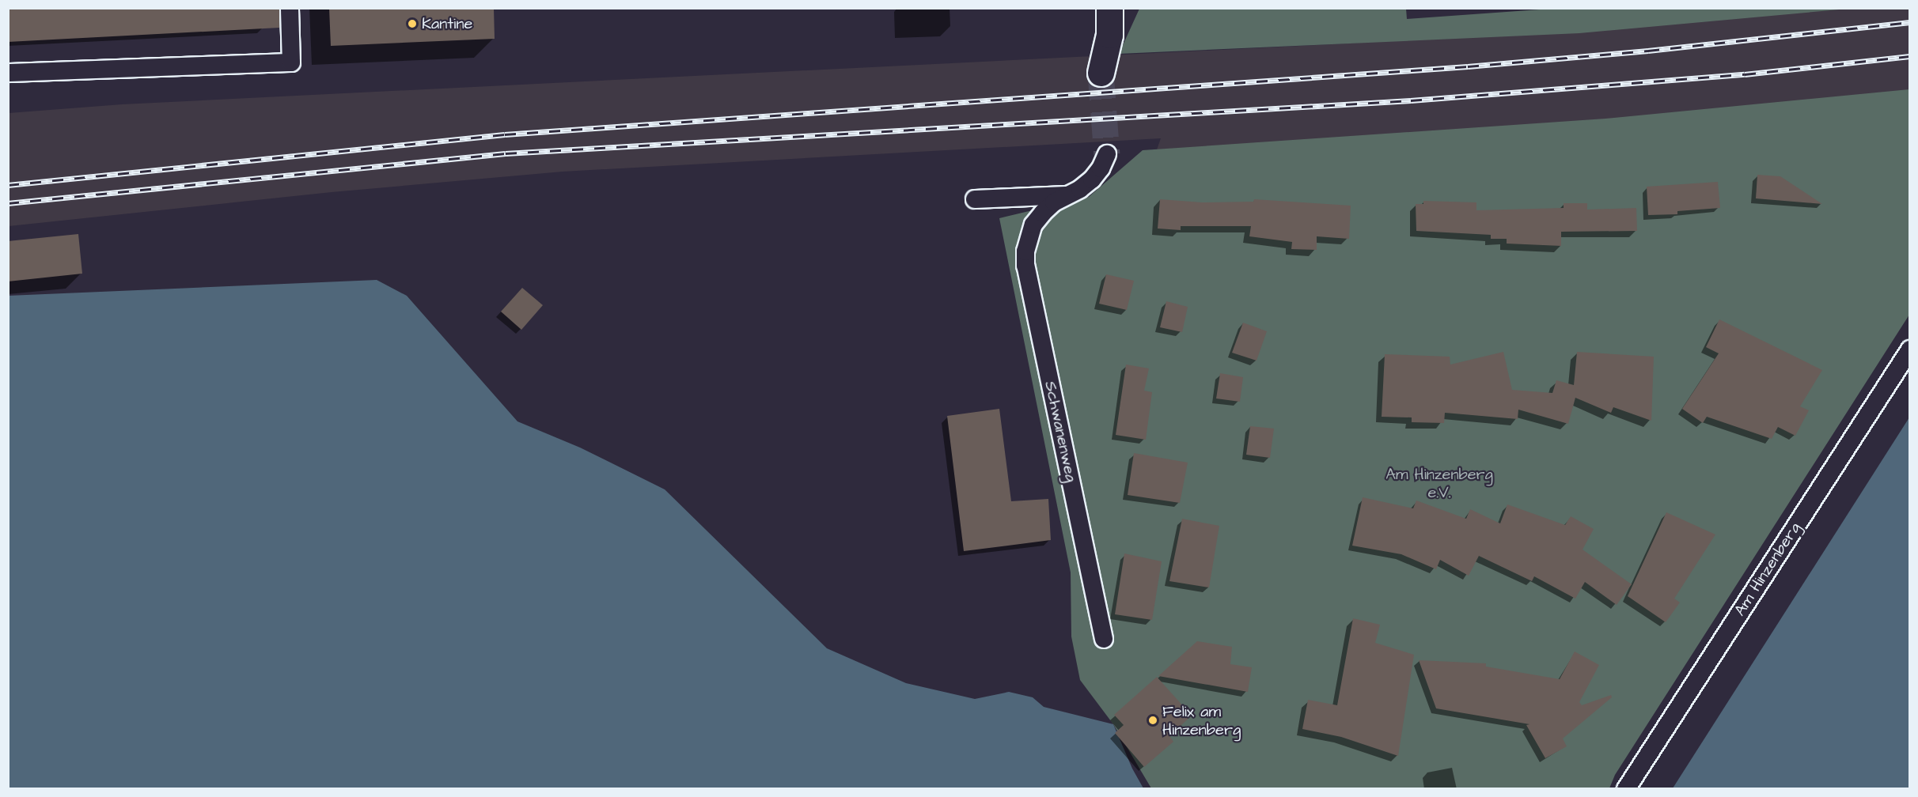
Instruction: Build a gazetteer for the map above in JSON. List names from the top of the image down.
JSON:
{
  "streets": {
    "lane": ["Schwanenweg", "Am Hinzenberg"]
  },
  "parks": ["Am Hinzenberg e.V."],
  "places": ["Kantine", "Felix am Hinzenberg"]
}
